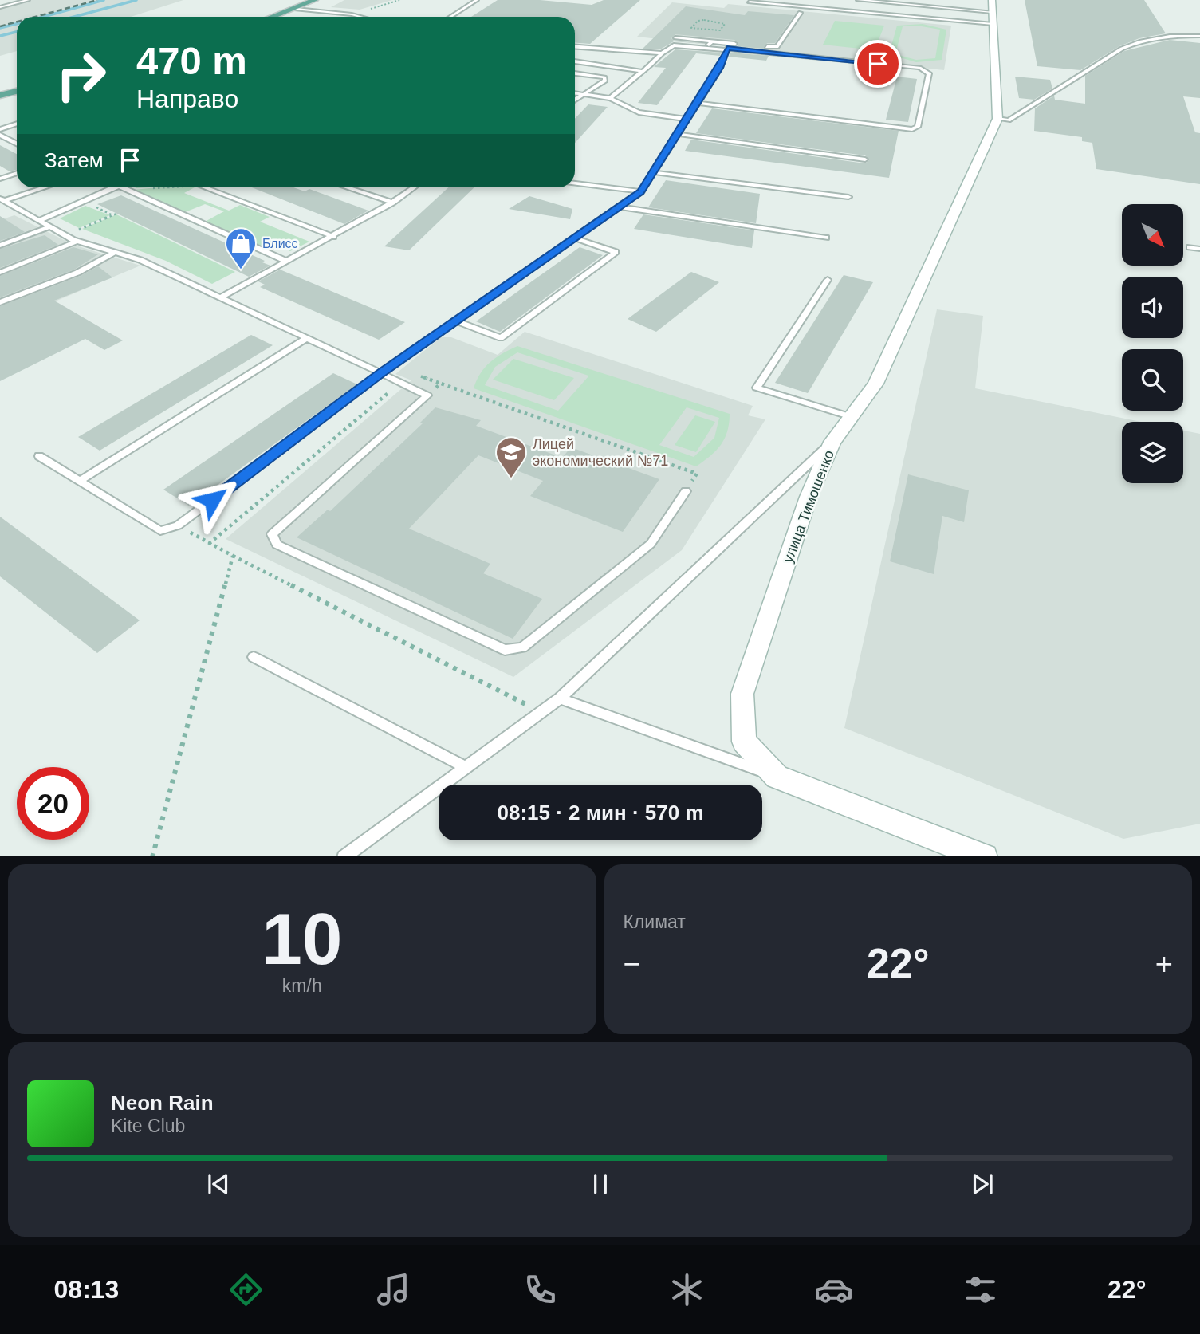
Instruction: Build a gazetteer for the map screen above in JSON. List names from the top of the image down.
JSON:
{
  "streets": {
    "street": ["улица Тимошенко"]
  },
  "places": {
    "shop": ["Блисс"],
    "school or university": ["Лицей экономический №71"]
  },
  "north": "bottom right",
  "page": {
    "turn": ["470 m", "Направо"],
    "then": "Затем",
    "limit": "20",
    "trip": "08:15 · 2 мин · 570 m",
    "tile": [
      ["10", "km/h"],
      "Климат"
    ],
    "heat": ["−", "22°", "+"],
    "song": ["Neon Rain", "Kite Club"],
    "tabs": ["08:13", "22°"]
  }
}
